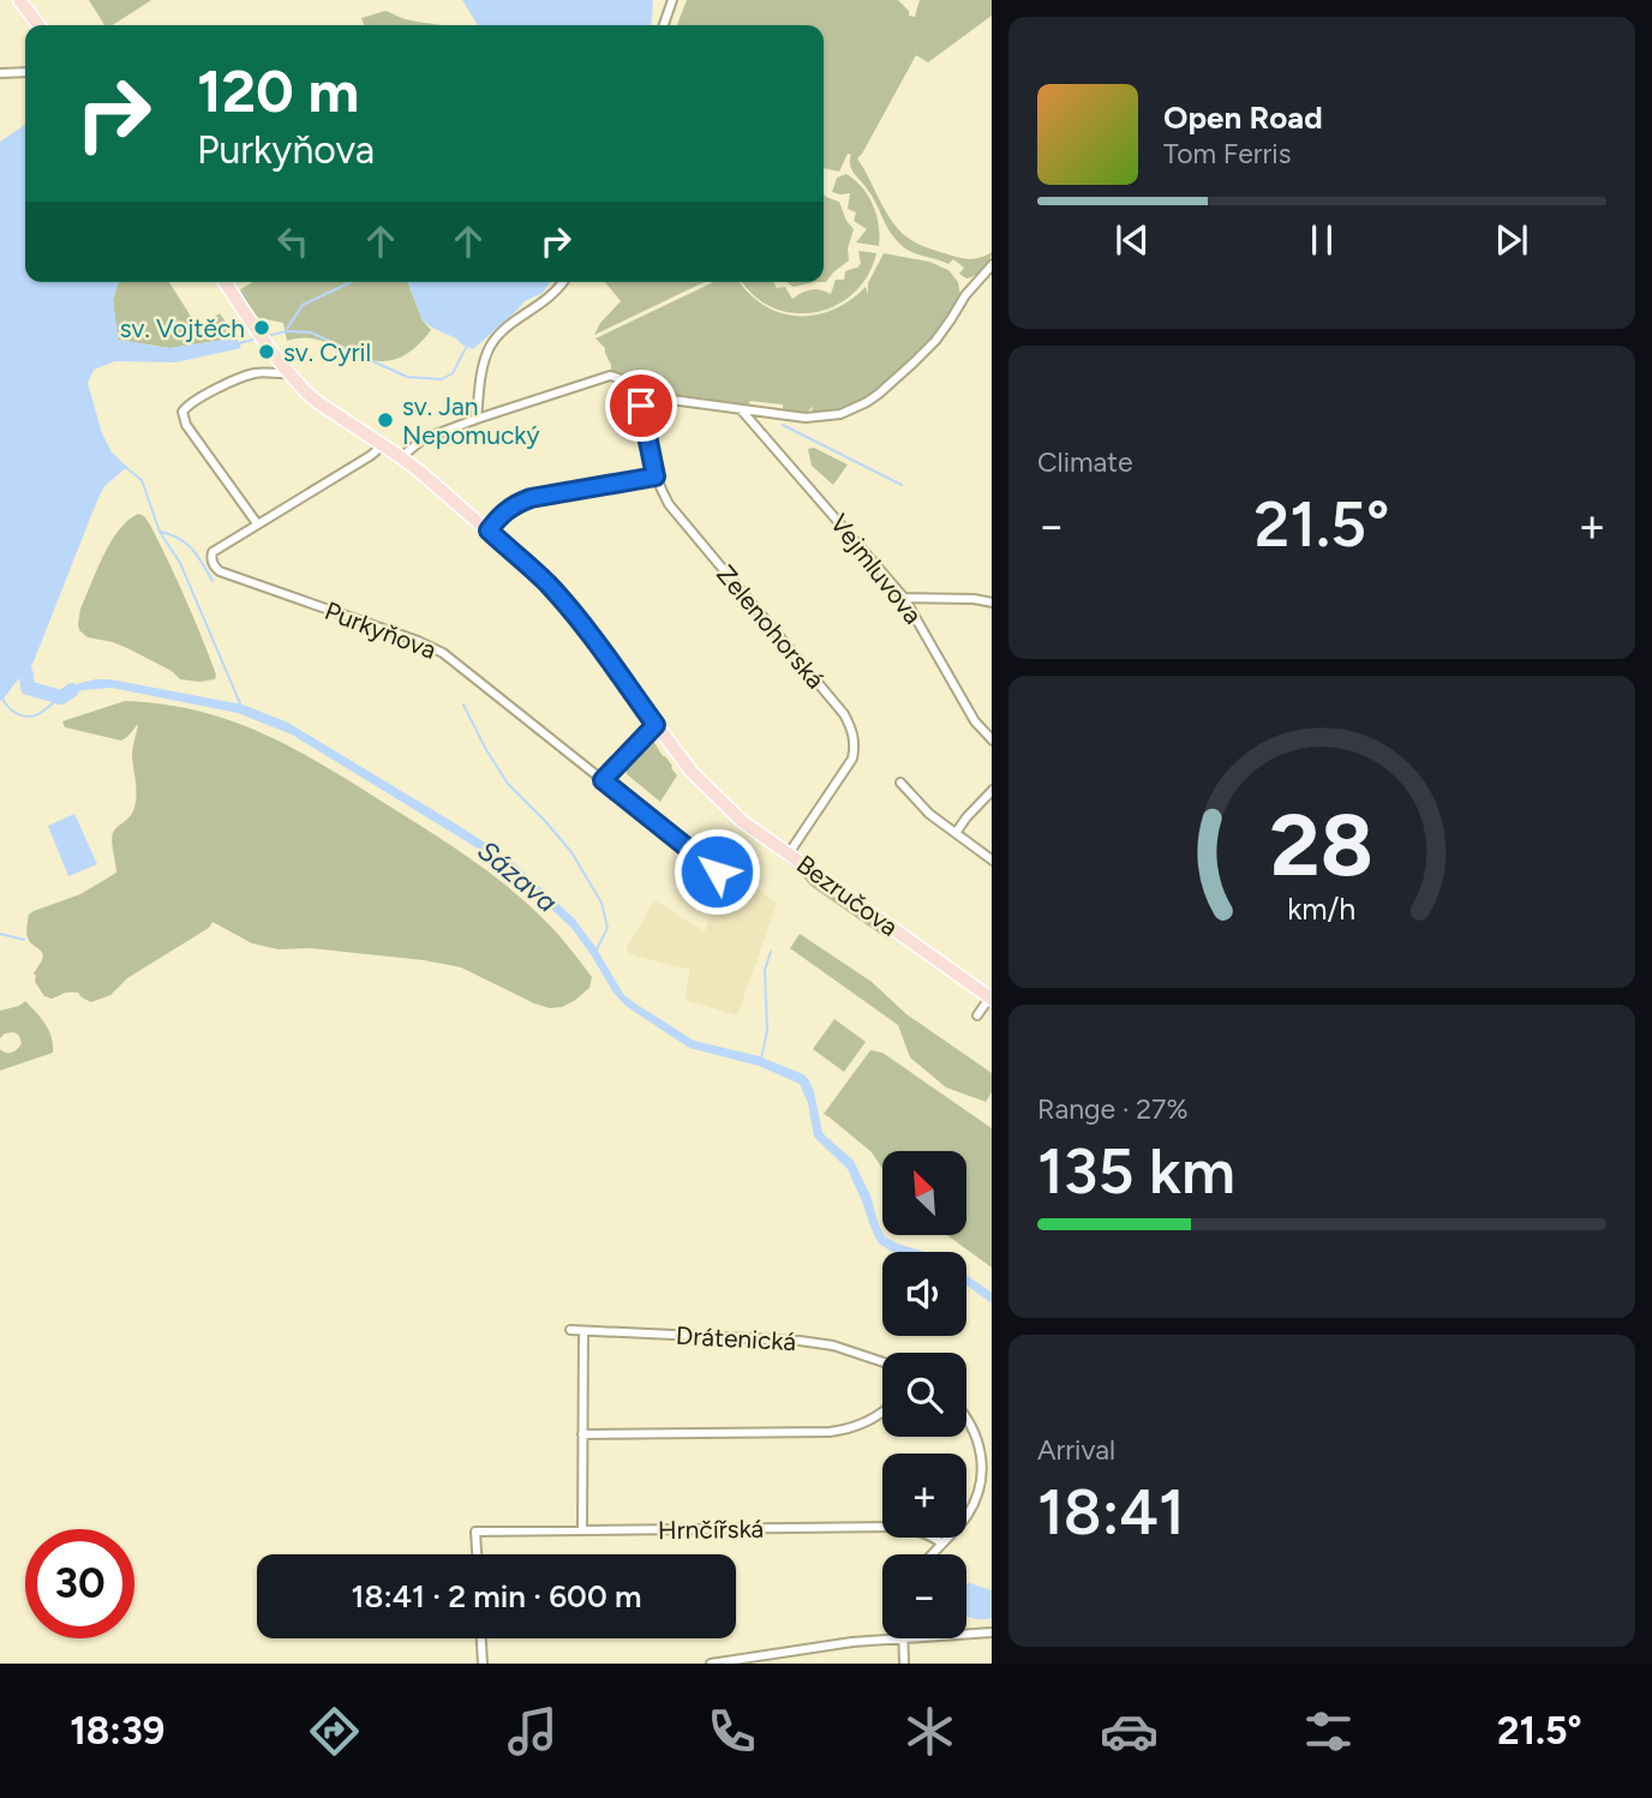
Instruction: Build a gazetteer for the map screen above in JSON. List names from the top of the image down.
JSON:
{
  "streets": {
    "main road": ["Bezručova"],
    "street": [
      "Vejmluvova",
      "Zelenohorská",
      "Purkyňova",
      "Drátenická",
      "Hrnčířská"
    ]
  },
  "crossings": [
    ["Zelenohorská", "Bezručova"]
  ],
  "water": ["Sázava"],
  "places": ["sv. Vojtěch", "sv. Cyril", "sv. Jan Nepomucký"],
  "north": "top left",
  "page": {
    "turn": ["120 m", "Purkyňova"],
    "song": ["Open Road", "Tom Ferris"],
    "tile": [
      "Climate",
      ["Range · 27%", "135 km"],
      ["Arrival", "18:41"]
    ],
    "heat": ["−", "21.5°", "+"],
    "map_buttons": ["+", "−"],
    "limit": "30",
    "trip": "18:41 · 2 min · 600 m",
    "tabs": ["18:39", "21.5°"],
    "gauge": ["28", "km/h"]
  }
}
